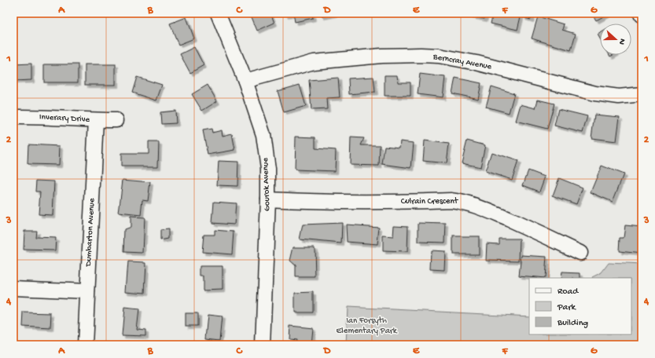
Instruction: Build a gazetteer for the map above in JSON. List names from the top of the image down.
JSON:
{
  "streets": {
    "street": [
      "Berncray Avenue",
      "Inverary Drive",
      "Gourok Avenue",
      "Culrain Crescent",
      "Dumbarton Avenue"
    ]
  },
  "crossings": [
    ["Berncray Avenue", "Gourok Avenue"],
    ["Inverary Drive", "Dumbarton Avenue"],
    ["Gourok Avenue", "Culrain Crescent"]
  ],
  "parks": ["Ian Forsyth Elementary Park"],
  "legend": ["Road", "Park", "Building"],
  "north": "right",
  "grid": {
    "columns": [
      "A",
      "B",
      "C",
      "D",
      "E",
      "F",
      "G"
    ],
    "rows": [
      "1",
      "2",
      "3",
      "4"
    ]
  }
}
